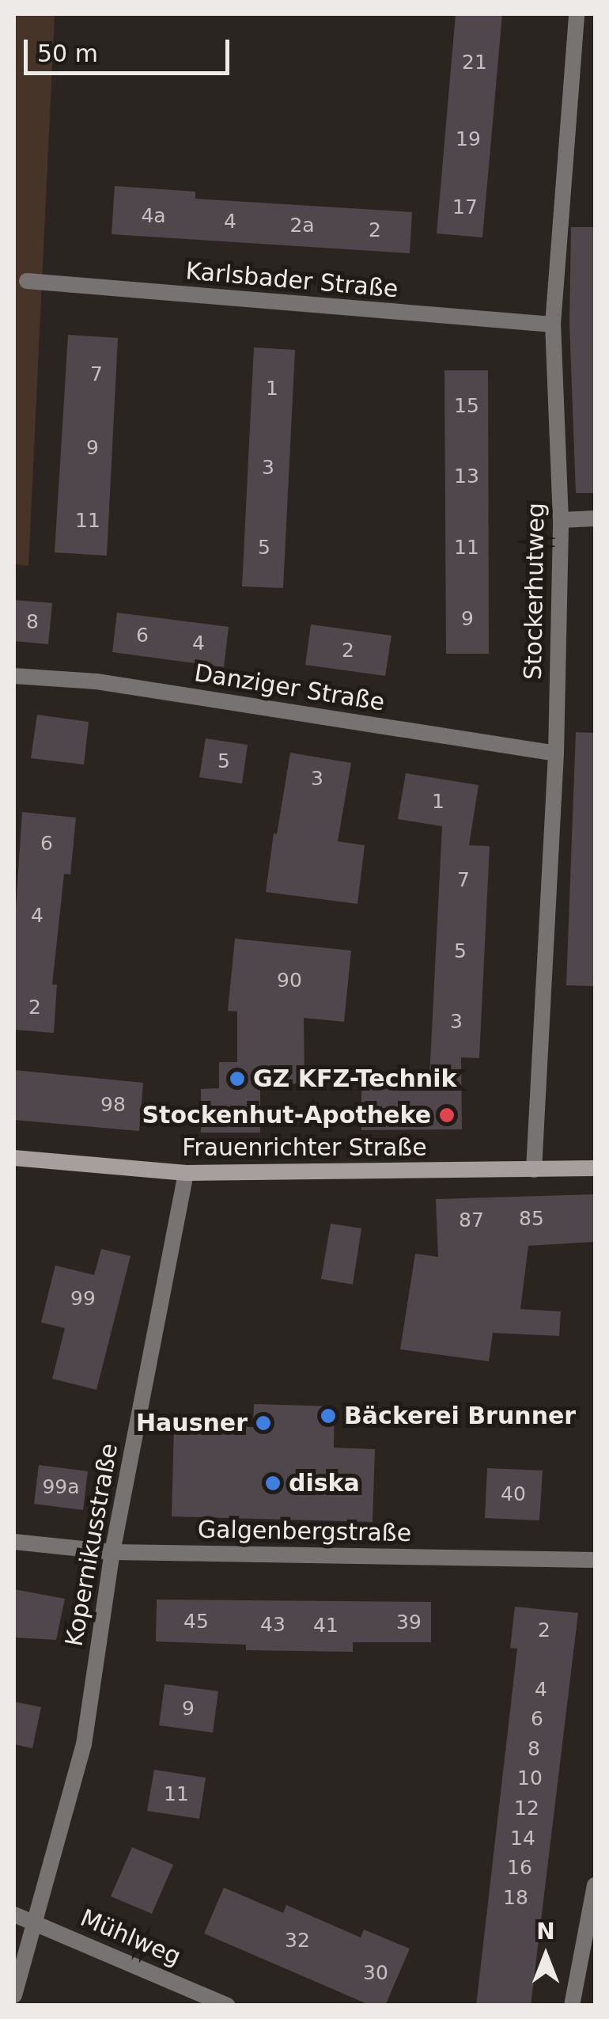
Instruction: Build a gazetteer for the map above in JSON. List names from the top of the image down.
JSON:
{
  "streets": {
    "main road": ["Frauenrichter Straße"],
    "street": [
      "Karlsbader Straße",
      "Stockerhutweg",
      "Danziger Straße",
      "Galgenbergstraße",
      "Kopernikusstraße",
      "Mühlweg"
    ]
  },
  "crossings": [
    ["Karlsbader Straße", "Stockerhutweg"],
    ["Stockerhutweg", "Danziger Straße"],
    ["Stockerhutweg", "Frauenrichter Straße"],
    ["Frauenrichter Straße", "Kopernikusstraße"],
    ["Galgenbergstraße", "Kopernikusstraße"],
    ["Kopernikusstraße", "Mühlweg"]
  ],
  "places": [
    "GZ KFZ-Technik",
    "Stockenhut-Apotheke",
    "Bäckerei Brunner",
    "Hausner",
    "diska"
  ],
  "house_numbers": [
    "21",
    "19",
    "17",
    "4a",
    "4",
    "2a",
    "2",
    "7",
    "1",
    "15",
    "9",
    "3",
    "13",
    "11",
    "5",
    "11",
    "9",
    "8",
    "6",
    "4",
    "2",
    "5",
    "3",
    "1",
    "6",
    "7",
    "4",
    "5",
    "90",
    "2",
    "3",
    "98",
    "85",
    "87",
    "99",
    "99a",
    "40",
    "45",
    "39",
    "43",
    "41",
    "2",
    "4",
    "9",
    "6",
    "8",
    "10",
    "11",
    "12",
    "14",
    "16",
    "18",
    "32",
    "30"
  ],
  "scale_bar": "50 m",
  "north": "top"
}
